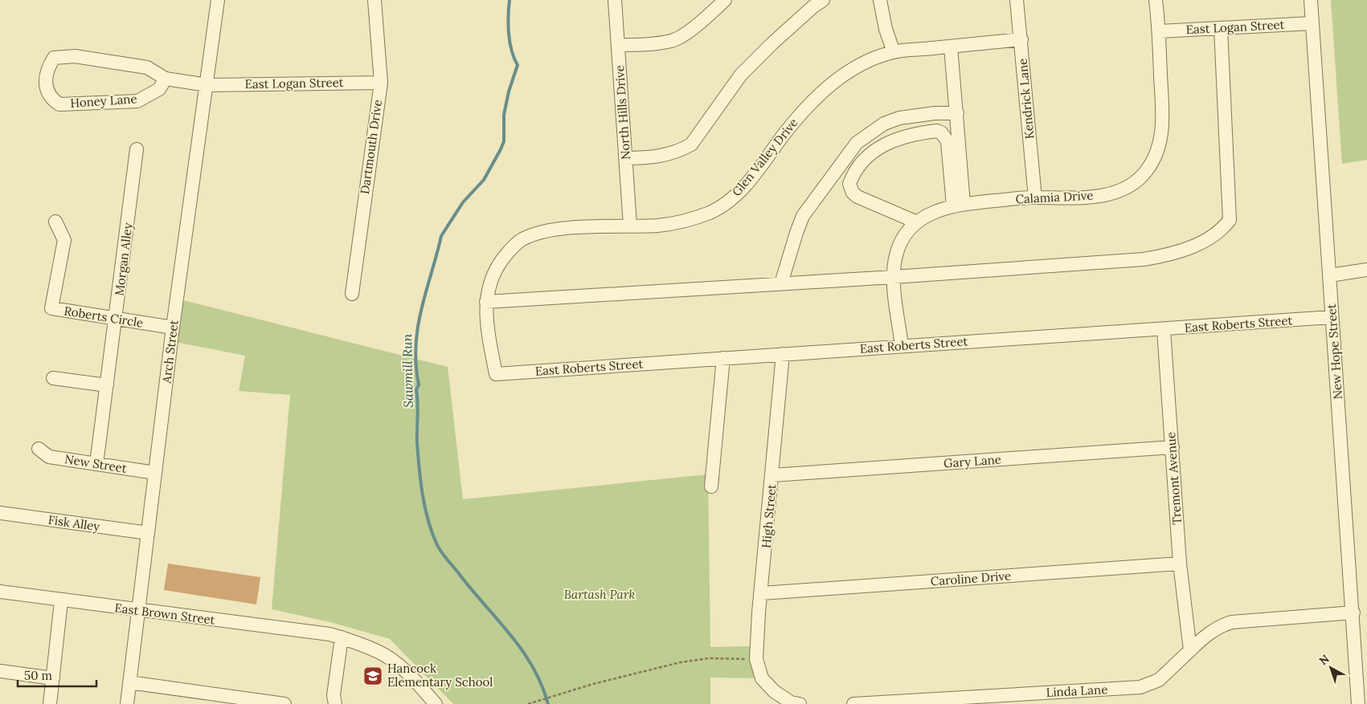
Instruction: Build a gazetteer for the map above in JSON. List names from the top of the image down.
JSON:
{
  "streets": {
    "street": [
      "East Logan Street",
      "Kendrick Lane",
      "Honey Lane",
      "North Hills Drive",
      "Dartmouth Drive",
      "Glen Valley Drive",
      "Calamia Drive",
      "Morgan Alley",
      "Roberts Circle",
      "East Roberts Street",
      "Arch Street",
      "New Hope Street",
      "Gary Lane",
      "New Street",
      "Tremont Avenue",
      "High Street",
      "Fisk Alley",
      "Caroline Drive",
      "East Brown Street",
      "Linda Lane"
    ]
  },
  "crossings": [
    ["East Logan Street", "Honey Lane"],
    ["East Logan Street", "Dartmouth Drive"],
    ["East Logan Street", "Calamia Drive"],
    ["East Logan Street", "Arch Street"],
    ["East Logan Street", "New Hope Street"],
    ["Kendrick Lane", "Glen Valley Drive"],
    ["Kendrick Lane", "Calamia Drive"],
    ["Honey Lane", "Arch Street"],
    ["North Hills Drive", "Glen Valley Drive"],
    ["Glen Valley Drive", "East Roberts Street"],
    ["Calamia Drive", "East Roberts Street"],
    ["Morgan Alley", "Roberts Circle"],
    ["Morgan Alley", "New Street"],
    ["Roberts Circle", "Arch Street"],
    ["East Roberts Street", "New Hope Street"],
    ["East Roberts Street", "Tremont Avenue"],
    ["East Roberts Street", "High Street"],
    ["Arch Street", "New Street"],
    ["Arch Street", "Fisk Alley"],
    ["Arch Street", "East Brown Street"],
    ["New Hope Street", "Linda Lane"],
    ["Gary Lane", "Tremont Avenue"],
    ["Gary Lane", "High Street"],
    ["Tremont Avenue", "Caroline Drive"],
    ["Tremont Avenue", "Linda Lane"],
    ["High Street", "Caroline Drive"]
  ],
  "water": ["Sawmill Run"],
  "parks": ["Bartash Park"],
  "places": {
    "school or university": ["Hancock Elementary School"]
  },
  "scale_bar": "50 m",
  "north": "top left"
}
